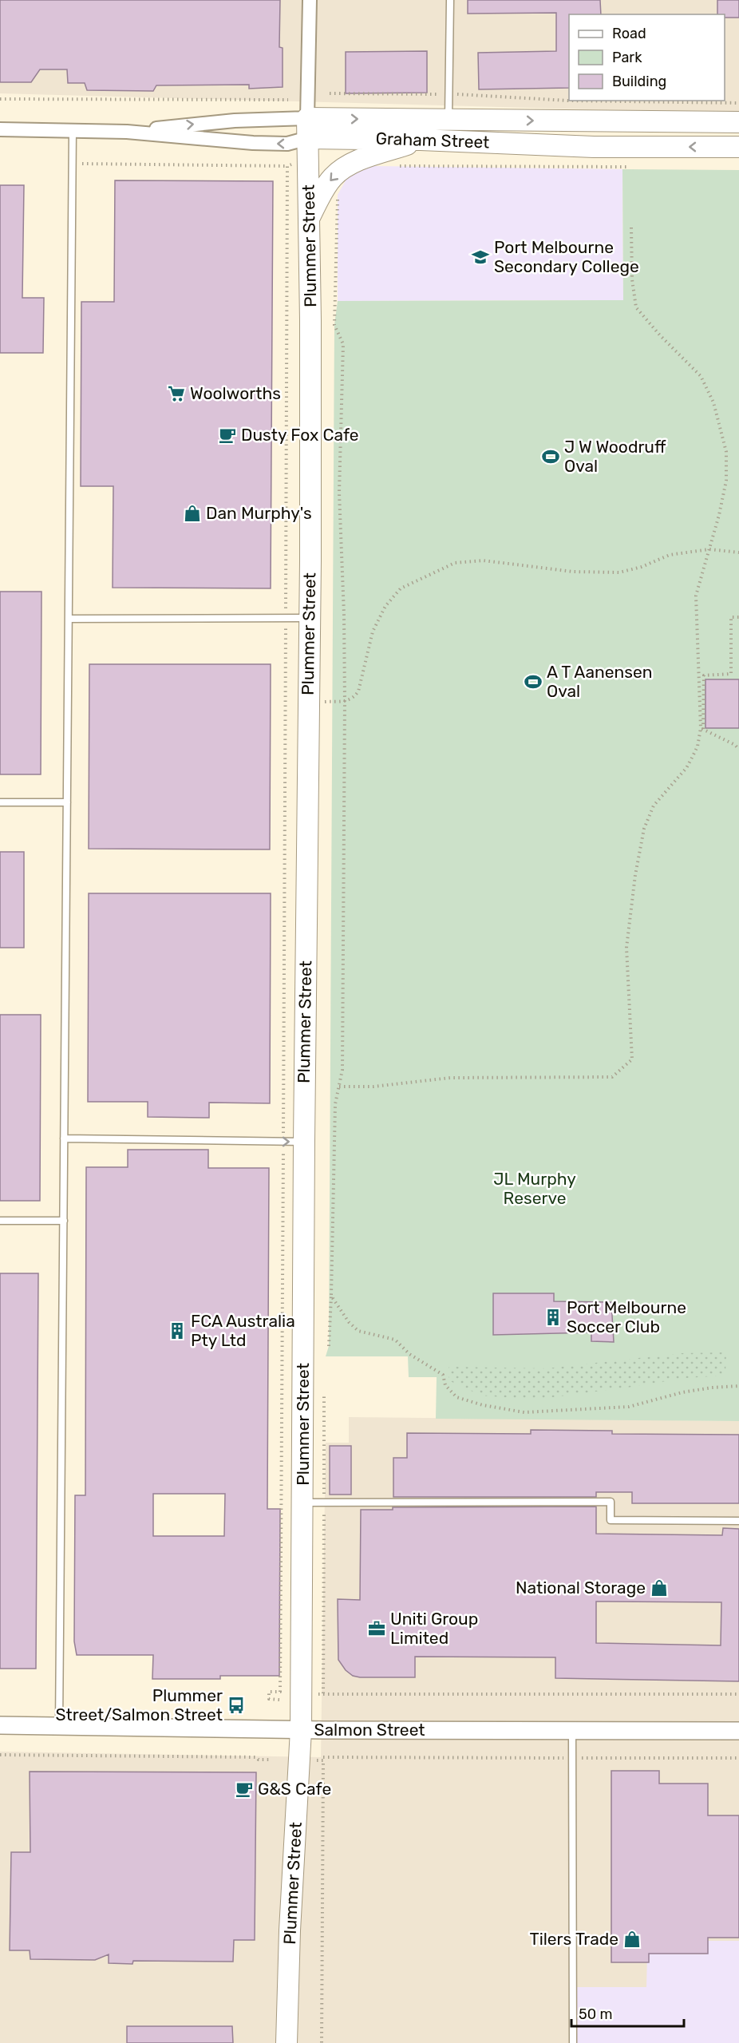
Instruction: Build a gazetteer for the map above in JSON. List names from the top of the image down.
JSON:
{
  "streets": {
    "main road": ["Graham Street", "Plummer Street"],
    "street": ["Salmon Street"]
  },
  "crossings": [
    ["Graham Street", "Plummer Street"],
    ["Plummer Street", "Salmon Street"]
  ],
  "parks": ["JL Murphy Reserve"],
  "places": {
    "school or university": ["Port Melbourne Secondary College"],
    "supermarket": ["Woolworths"],
    "cafe": ["Dusty Fox Cafe", "G&S Cafe"],
    "sports": ["J W Woodruff Oval", "A T Aanensen Oval"],
    "shop": ["Dan Murphy's", "National Storage", "Tilers Trade"],
    "building": ["Port Melbourne Soccer Club", "FCA Australia Pty Ltd"],
    "office": ["Uniti Group Limited"],
    "bus stop": ["Plummer Street/Salmon Street"]
  },
  "legend": ["Road", "Park", "Building"],
  "scale_bar": "50 m"
}
